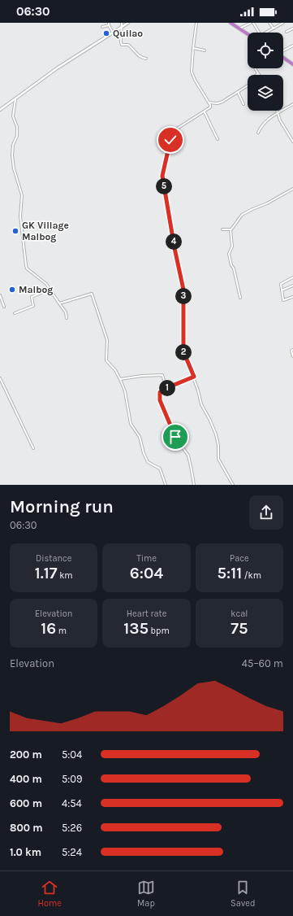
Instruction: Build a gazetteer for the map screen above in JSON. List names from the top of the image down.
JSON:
{
  "places": ["Quilao", "GK Village Malbog", "Malbog"],
  "page": {
    "status": "06:30",
    "pins": [
      "5",
      "4",
      "3",
      "2",
      "1"
    ],
    "heading": ["Morning run", "06:30"],
    "stats": [
      ["Distance", "1.17 km"],
      ["Time", "6:04"],
      ["Pace", "5:11 /km"],
      ["Elevation", "16 m"],
      ["Heart rate", "135 bpm"],
      ["kcal", "75"]
    ],
    "chart": ["Elevation", "45–60 m"],
    "list": [
      {
        "name": "200 m",
        "note": "5:04"
      },
      {
        "name": "400 m",
        "note": "5:09"
      },
      {
        "name": "600 m",
        "note": "4:54"
      },
      {
        "name": "800 m",
        "note": "5:26"
      },
      {
        "name": "1.0 km",
        "note": "5:24"
      }
    ],
    "tabs": ["Home", "Map", "Saved"]
  }
}
